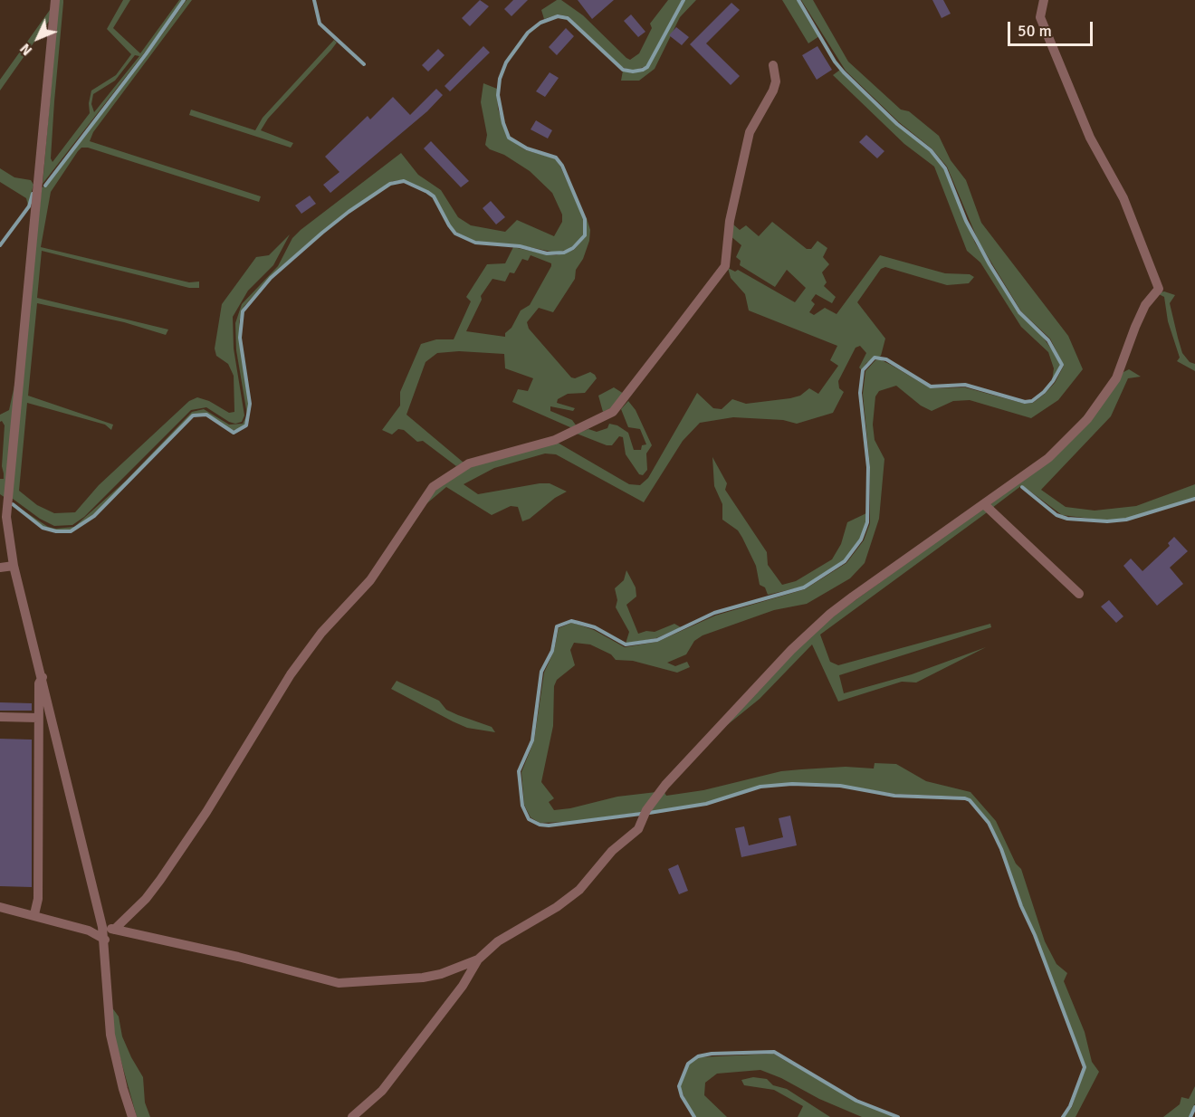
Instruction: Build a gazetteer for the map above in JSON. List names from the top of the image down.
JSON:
{
  "scale_bar": "50 m",
  "north": "bottom left"
}
